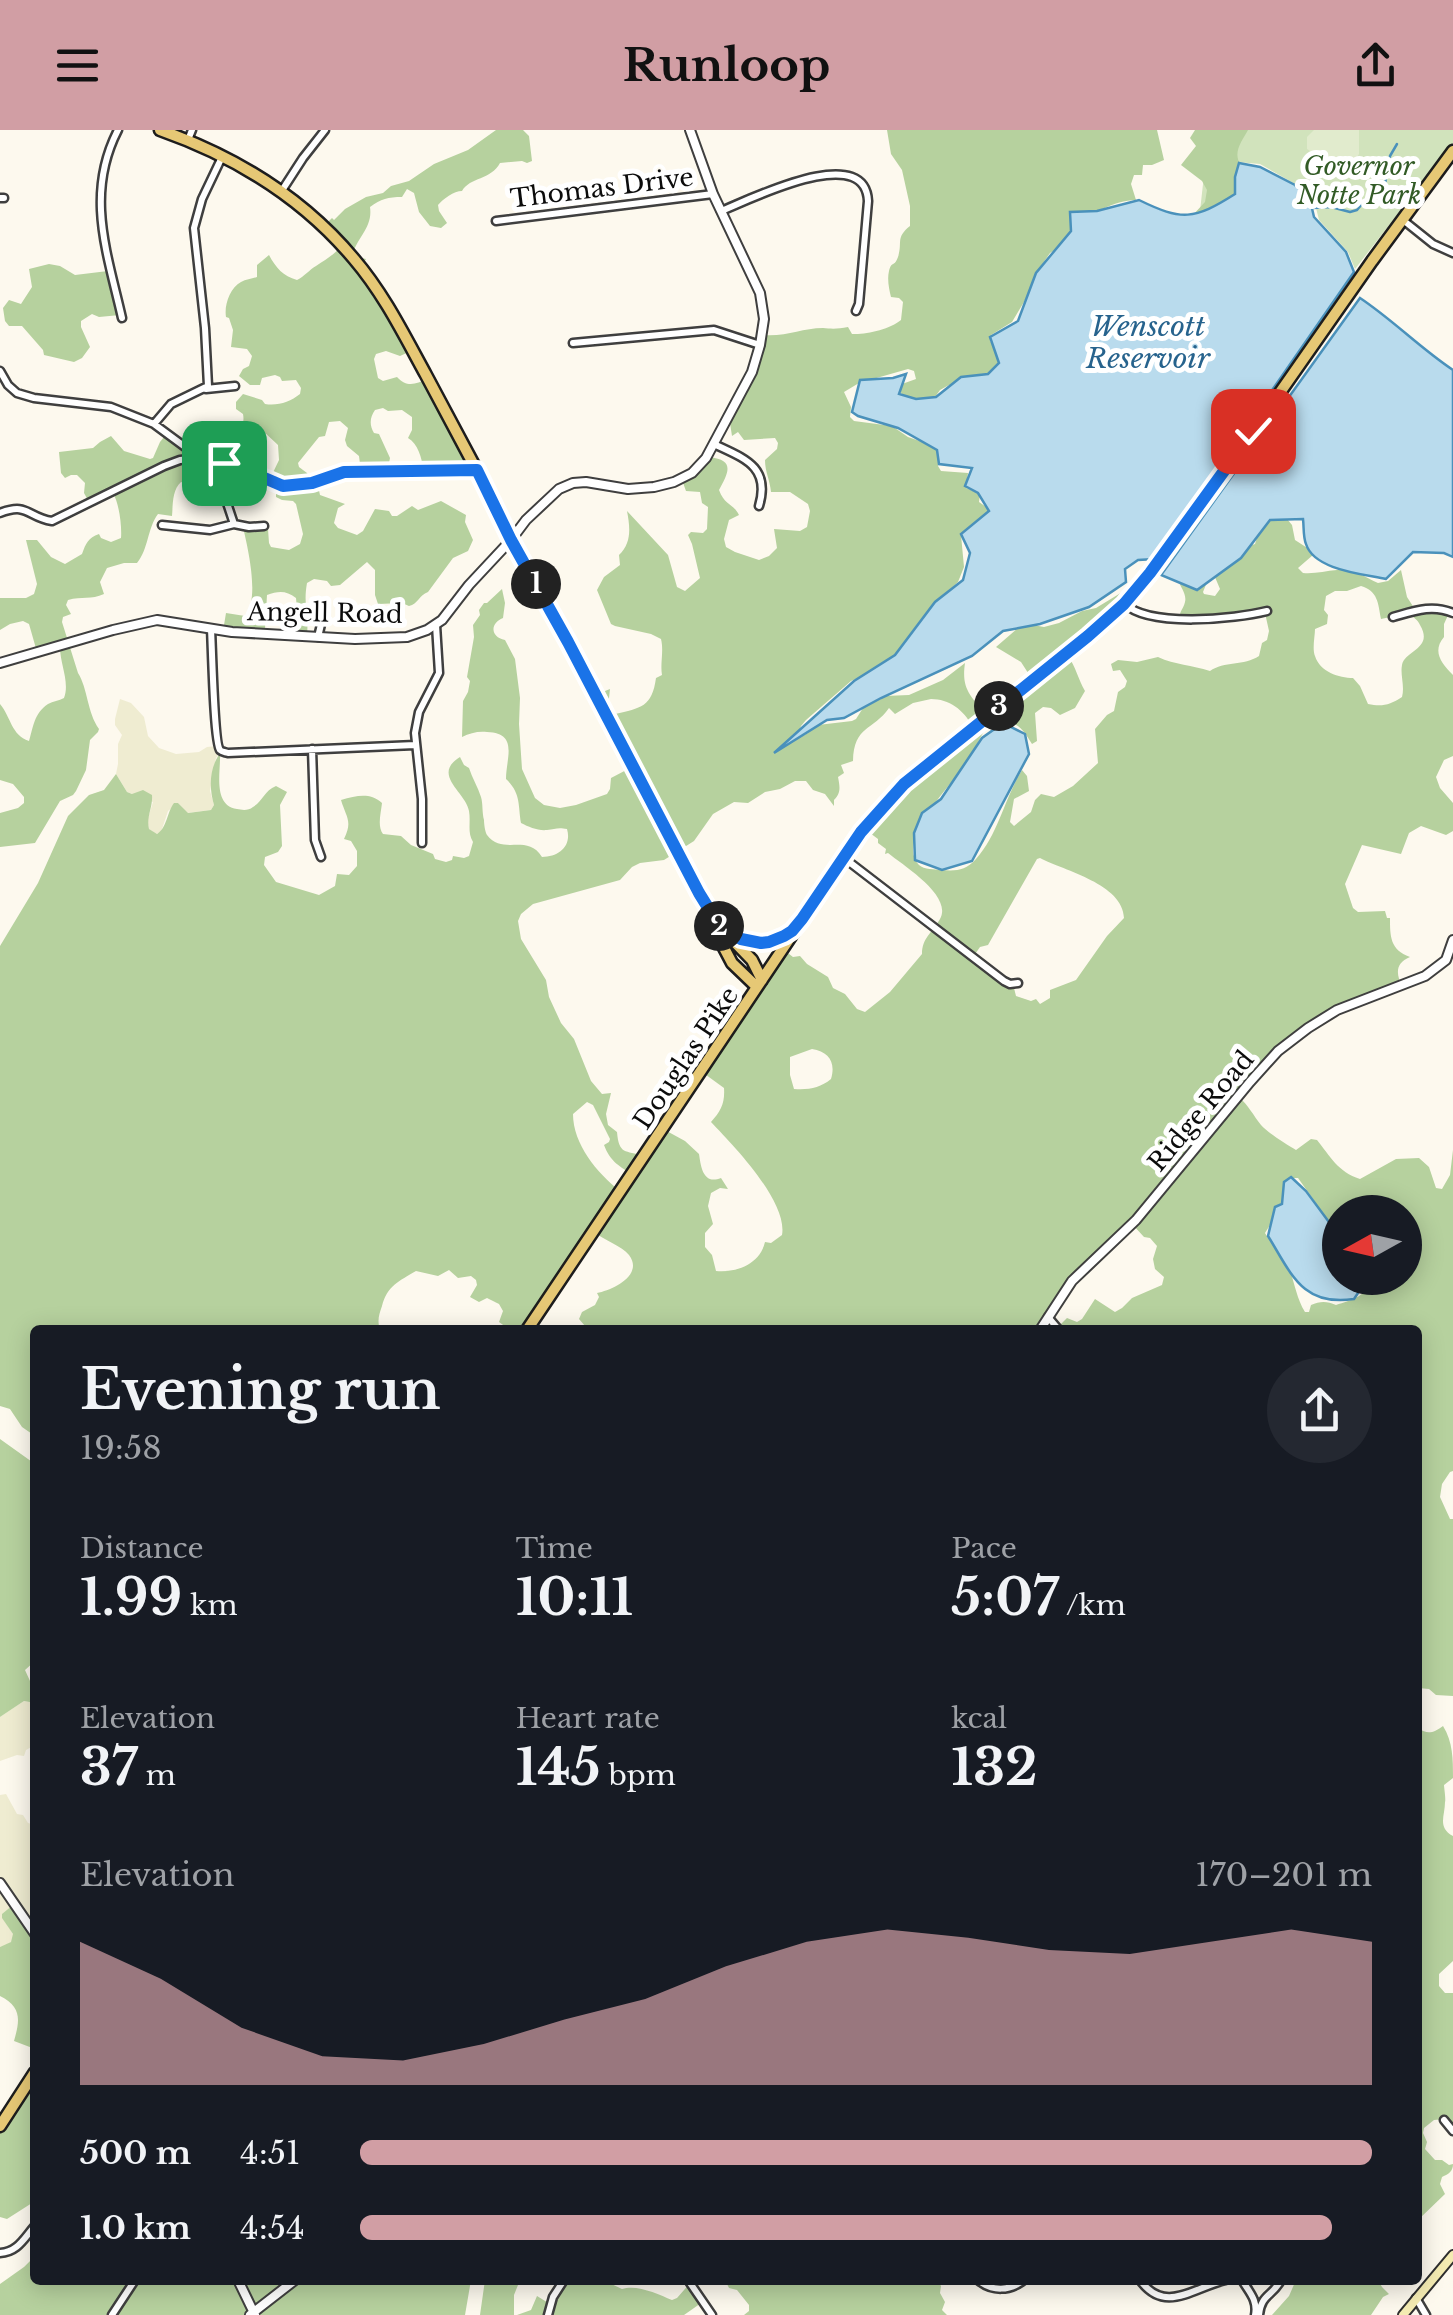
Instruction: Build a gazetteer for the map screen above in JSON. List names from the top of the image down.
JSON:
{
  "streets": {
    "main road": ["Douglas Pike"],
    "street": ["Thomas Drive", "Angell Road", "Ridge Road"]
  },
  "crossings": [
    ["Thomas Drive", "Angell Road"]
  ],
  "water": ["Wenscott Reservoir"],
  "parks": ["Governor Notte Park"],
  "north": "left",
  "page": {
    "header": "Runloop",
    "pins": ["1", "3", "2"],
    "heading": ["Evening run", "19:58"],
    "stats": [
      ["Distance", "1.99 km"],
      ["Time", "10:11"],
      ["Pace", "5:07 /km"],
      ["Elevation", "37 m"],
      ["Heart rate", "145 bpm"],
      ["kcal", "132"]
    ],
    "chart": ["Elevation", "170–201 m"],
    "list": [
      {
        "name": "500 m",
        "note": "4:51"
      },
      {
        "name": "1.0 km",
        "note": "4:54"
      }
    ]
  }
}
